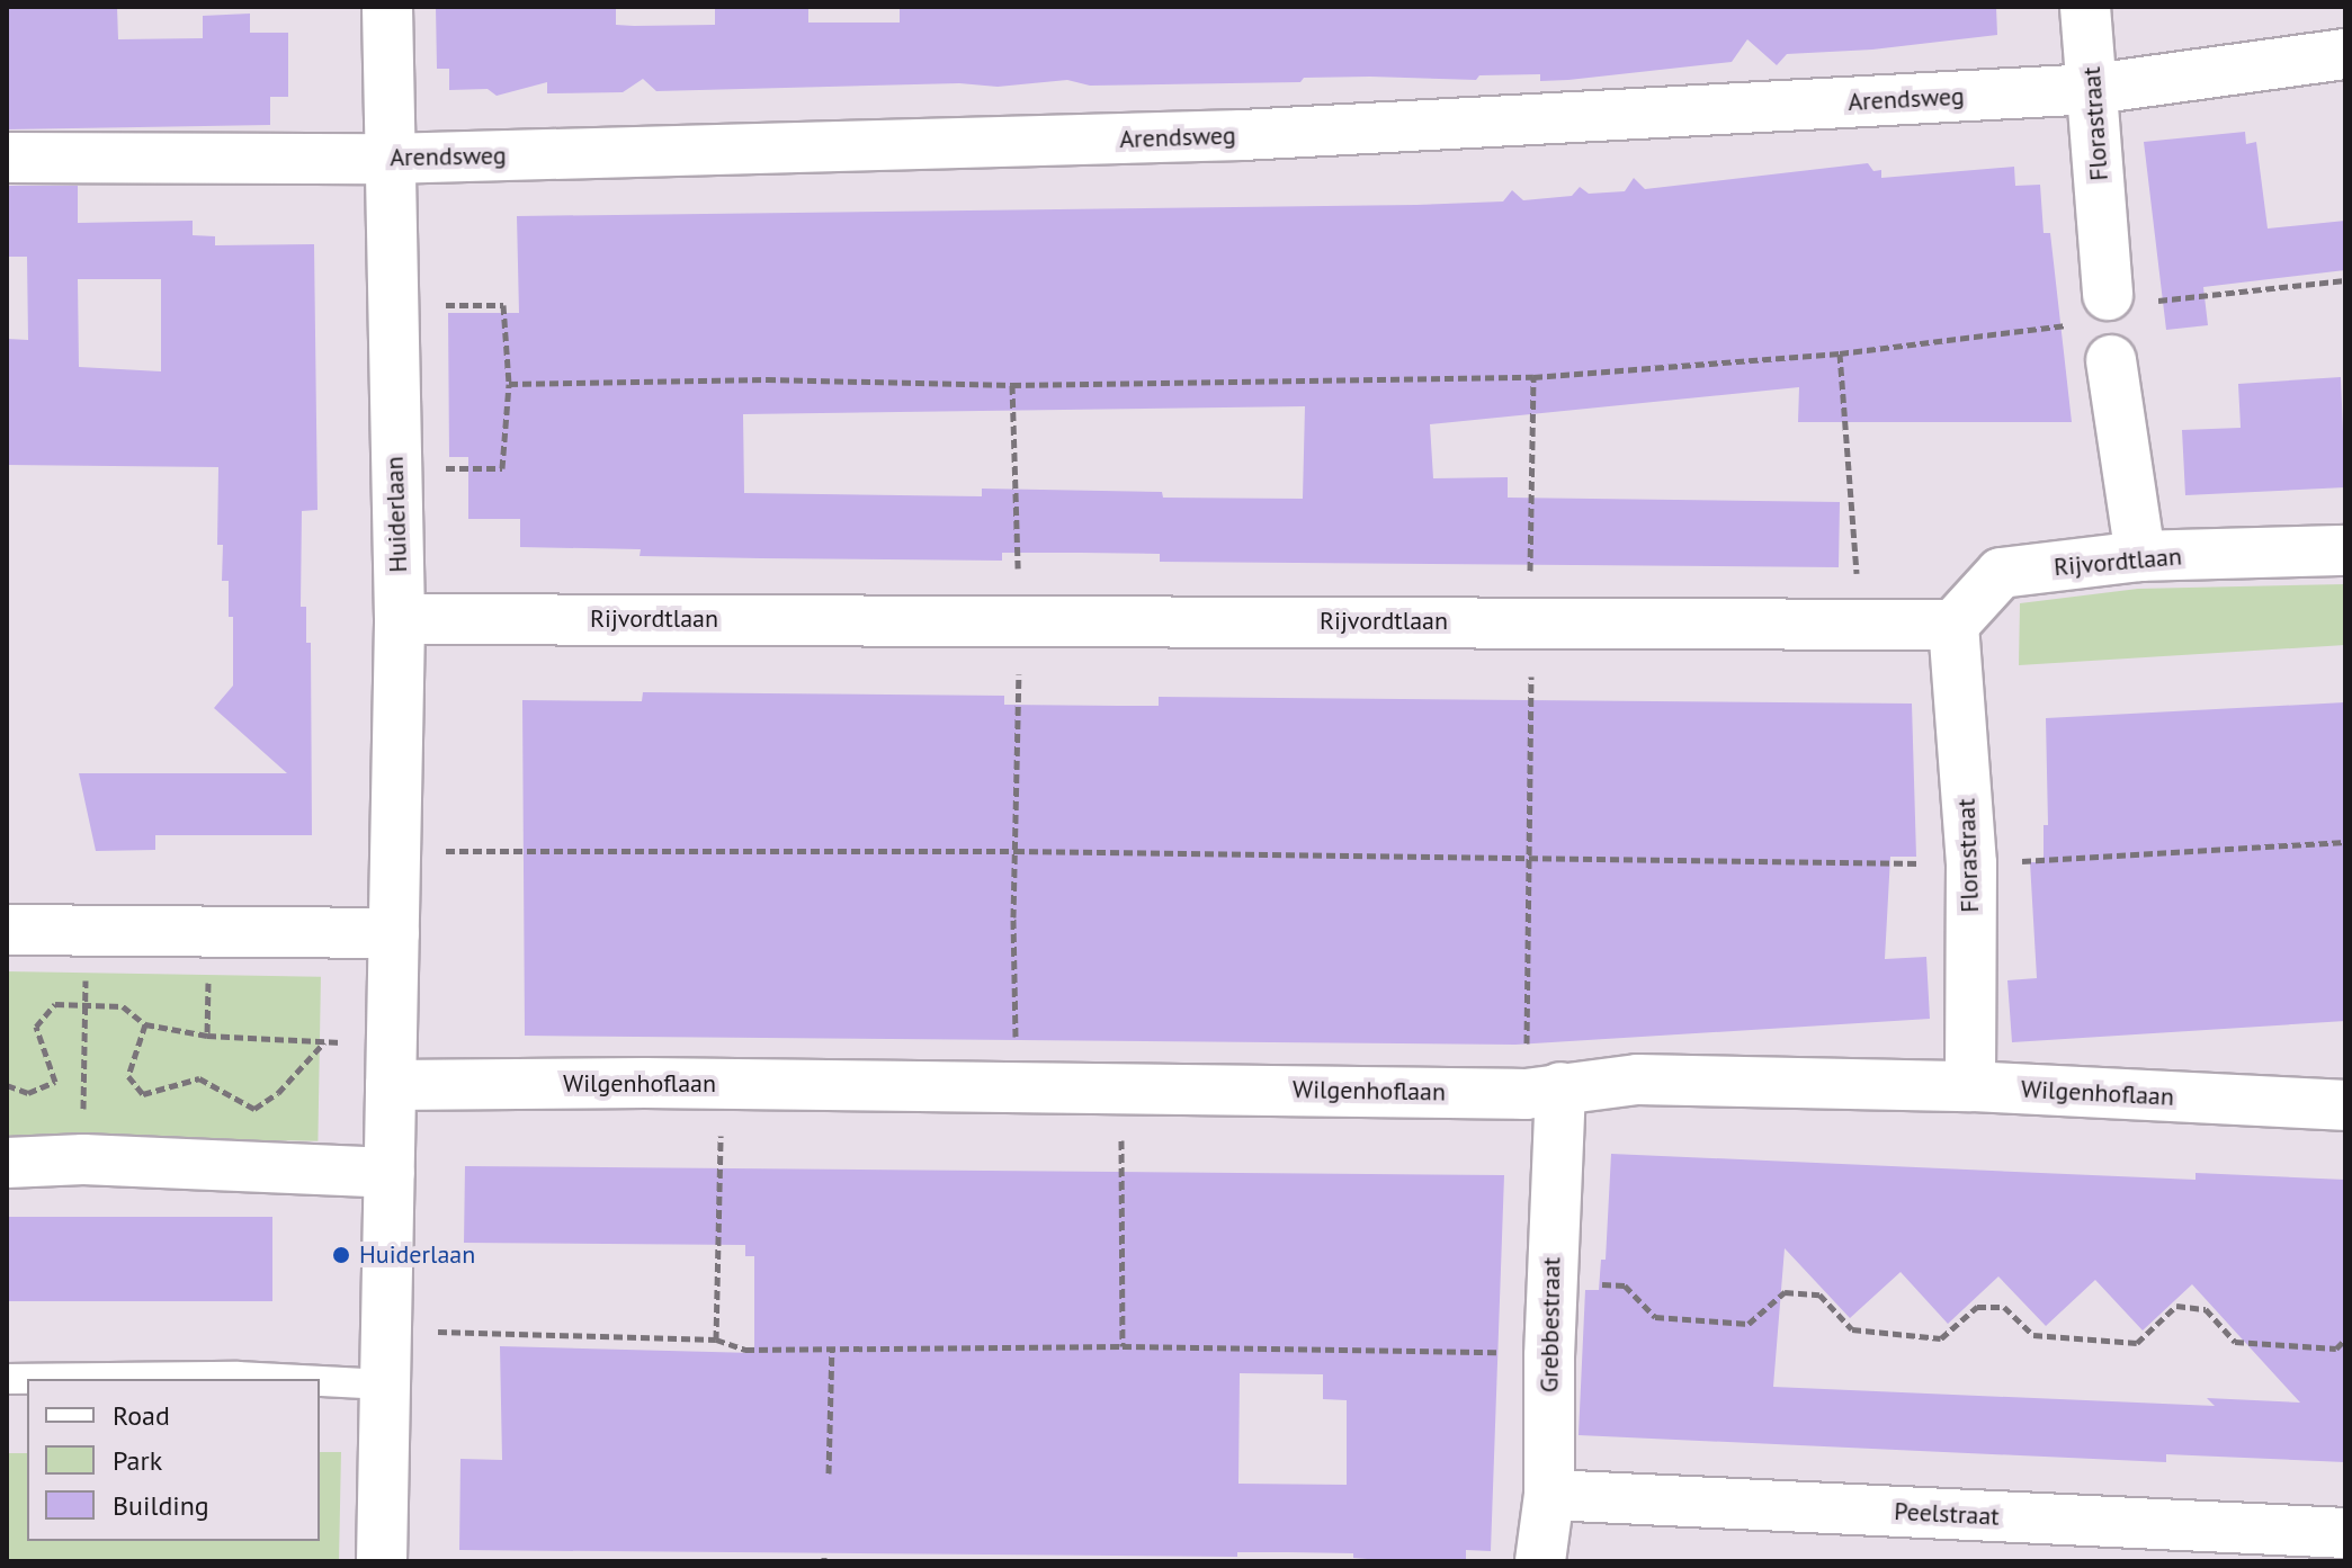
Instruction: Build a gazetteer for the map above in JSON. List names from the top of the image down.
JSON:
{
  "streets": {
    "street": [
      "Arendsweg",
      "Florastraat",
      "Huiderlaan",
      "Rijvordtlaan",
      "Wilgenhoflaan",
      "Grebbestraat",
      "Peelstraat"
    ]
  },
  "crossings": [
    ["Arendsweg", "Florastraat"],
    ["Arendsweg", "Huiderlaan"],
    ["Florastraat", "Rijvordtlaan"],
    ["Florastraat", "Wilgenhoflaan"],
    ["Huiderlaan", "Rijvordtlaan"],
    ["Huiderlaan", "Wilgenhoflaan"],
    ["Wilgenhoflaan", "Grebbestraat"],
    ["Grebbestraat", "Peelstraat"]
  ],
  "places": ["Huiderlaan"],
  "legend": ["Road", "Park", "Building"]
}
